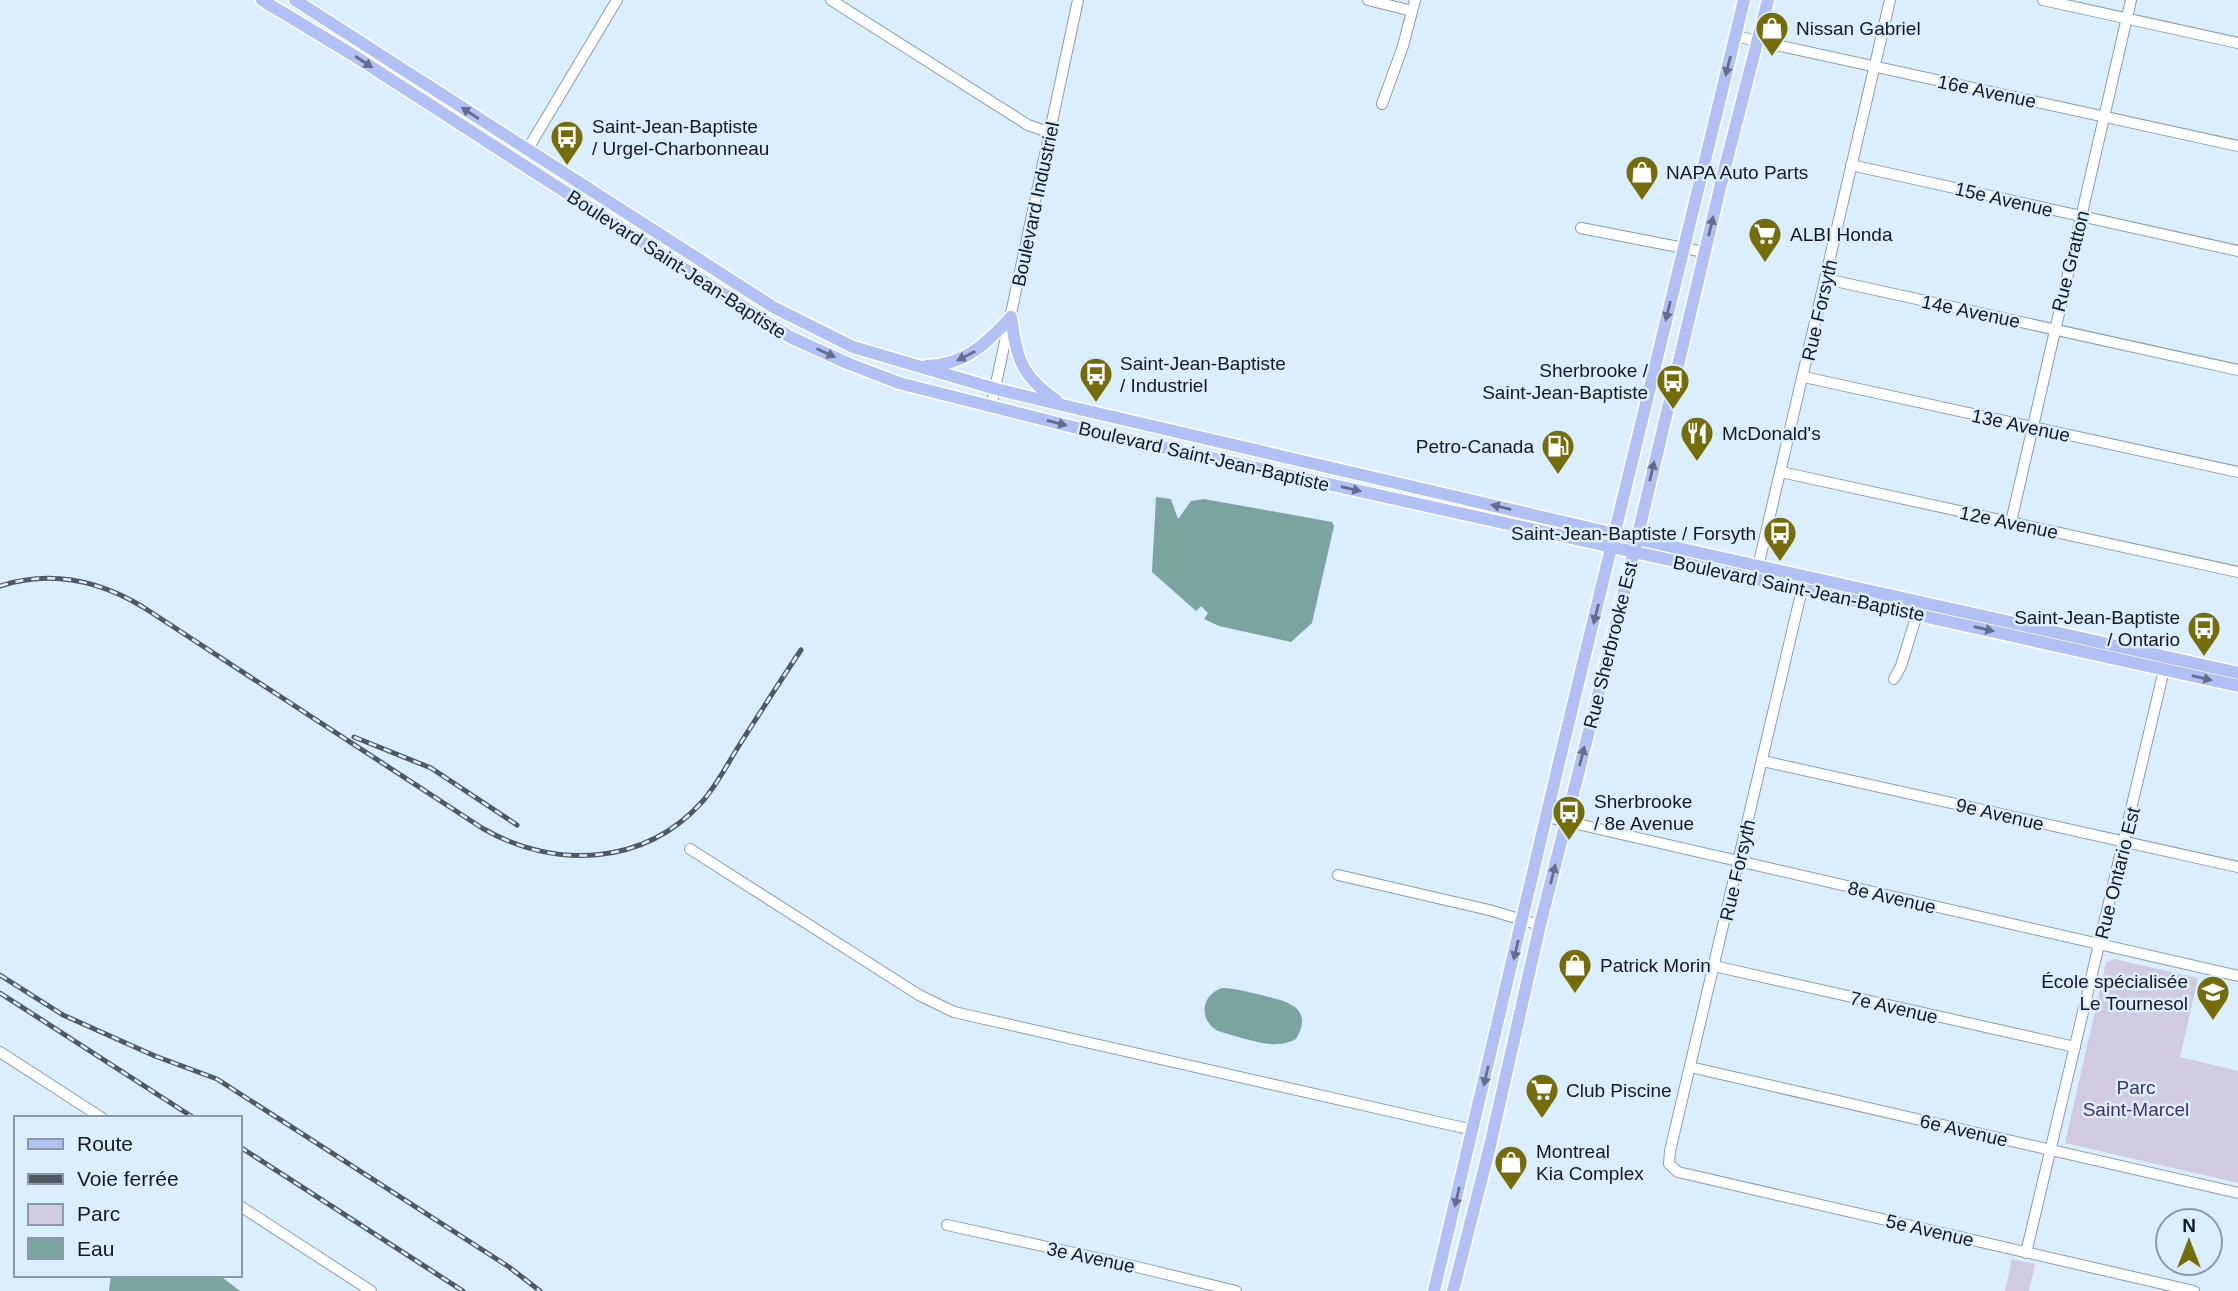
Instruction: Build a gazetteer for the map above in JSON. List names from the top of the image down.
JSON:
{
  "streets": {
    "main road": ["Boulevard Saint-Jean-Baptiste", "Rue Sherbrooke Est"],
    "street": [
      "16e Avenue",
      "15e Avenue",
      "Boulevard Industriel",
      "Rue Gratton",
      "Rue Forsyth",
      "14e Avenue",
      "13e Avenue",
      "12e Avenue",
      "9e Avenue",
      "Rue Ontario Est",
      "8e Avenue",
      "7e Avenue",
      "6e Avenue",
      "5e Avenue",
      "3e Avenue"
    ]
  },
  "crossings": [
    ["16e Avenue", "Rue Gratton"],
    ["16e Avenue", "Rue Forsyth"],
    ["16e Avenue", "Rue Sherbrooke Est"],
    ["15e Avenue", "Rue Gratton"],
    ["15e Avenue", "Rue Forsyth"],
    ["Boulevard Industriel", "Boulevard Saint-Jean-Baptiste"],
    ["Rue Gratton", "14e Avenue"],
    ["Rue Gratton", "13e Avenue"],
    ["Rue Gratton", "12e Avenue"],
    ["Boulevard Saint-Jean-Baptiste", "Rue Forsyth"],
    ["Boulevard Saint-Jean-Baptiste", "Rue Sherbrooke Est"],
    ["Boulevard Saint-Jean-Baptiste", "Rue Ontario Est"],
    ["Rue Forsyth", "14e Avenue"],
    ["Rue Forsyth", "13e Avenue"],
    ["Rue Forsyth", "12e Avenue"],
    ["Rue Forsyth", "9e Avenue"],
    ["Rue Forsyth", "8e Avenue"],
    ["Rue Forsyth", "7e Avenue"],
    ["Rue Forsyth", "6e Avenue"],
    ["Rue Forsyth", "5e Avenue"],
    ["Rue Sherbrooke Est", "8e Avenue"],
    ["9e Avenue", "Rue Ontario Est"],
    ["Rue Ontario Est", "8e Avenue"],
    ["Rue Ontario Est", "7e Avenue"],
    ["Rue Ontario Est", "6e Avenue"],
    ["Rue Ontario Est", "5e Avenue"]
  ],
  "parks": ["Parc Saint-Marcel"],
  "places": {
    "shop": [
      "Nissan Gabriel",
      "NAPA Auto Parts",
      "Patrick Morin",
      "Montreal Kia Complex"
    ],
    "bus stop": [
      "Saint-Jean-Baptiste / Urgel-Charbonneau",
      "Saint-Jean-Baptiste / Industriel",
      "Sherbrooke / Saint-Jean-Baptiste",
      "Saint-Jean-Baptiste / Forsyth",
      "Saint-Jean-Baptiste / Ontario",
      "Sherbrooke / 8e Avenue"
    ],
    "supermarket": ["ALBI Honda", "Club Piscine"],
    "restaurant": ["McDonald's"],
    "fuel station": ["Petro-Canada"],
    "school or university": ["École spécialisée Le Tournesol"]
  },
  "legend": [
    "Route",
    "Voie ferrée",
    "Parc",
    "Eau"
  ],
  "north": "top"
}
